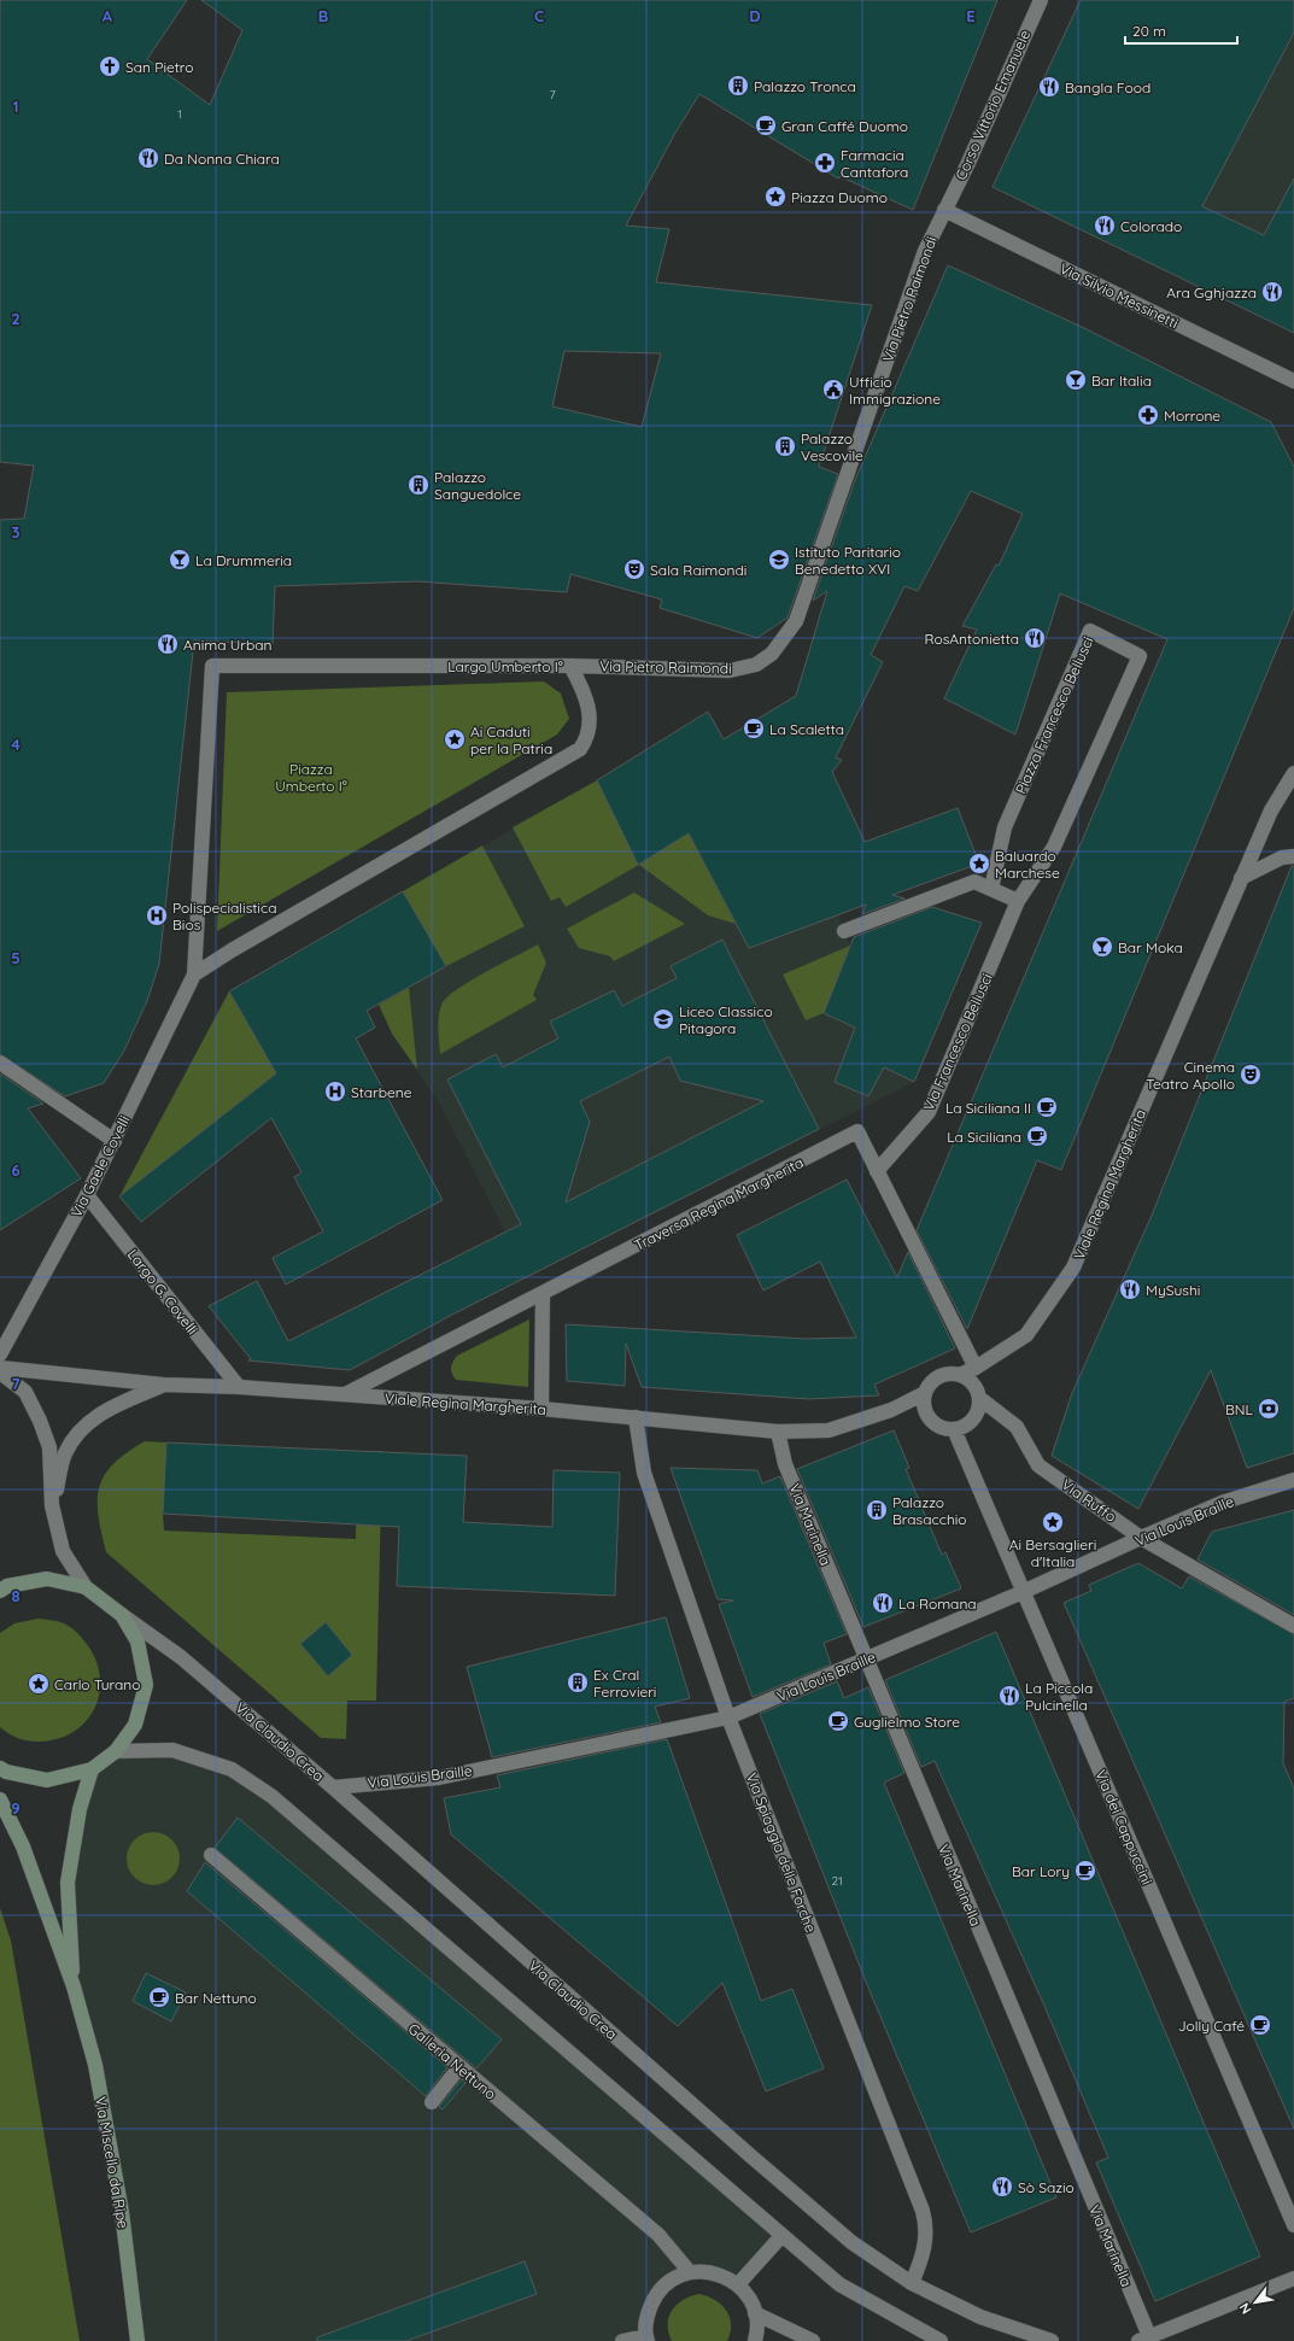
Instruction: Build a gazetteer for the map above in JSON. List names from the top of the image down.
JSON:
{
  "streets": {
    "main road": ["Via Miscello da Ripe"],
    "street": [
      "Corso Vittorio Emanuele",
      "Via Silvio Messinetti",
      "Via Pietro Raimondi",
      "Largo Umberto I°",
      "Piazza Francesco Bellusci",
      "Via Francesco Bellusci",
      "Via Gaele Covelli",
      "Viale Regina Margherita",
      "Traversa Regina Margherita",
      "Largo G. Covelli",
      "Via Ruffo",
      "Via Louis Braille",
      "Via Marinella",
      "Via Claudio Crea",
      "Via dei Cappuccini",
      "Via Spiaggia delle Forche",
      "Galleria Nettuno"
    ]
  },
  "crossings": [
    ["Corso Vittorio Emanuele", "Via Silvio Messinetti"],
    ["Corso Vittorio Emanuele", "Via Pietro Raimondi"],
    ["Via Silvio Messinetti", "Via Pietro Raimondi"],
    ["Via Pietro Raimondi", "Largo Umberto I°"],
    ["Largo Umberto I°", "Via Gaele Covelli"],
    ["Piazza Francesco Bellusci", "Via Francesco Bellusci"],
    ["Via Francesco Bellusci", "Traversa Regina Margherita"],
    ["Via Gaele Covelli", "Largo G. Covelli"],
    ["Viale Regina Margherita", "Traversa Regina Margherita"],
    ["Viale Regina Margherita", "Largo G. Covelli"],
    ["Viale Regina Margherita", "Via Ruffo"],
    ["Viale Regina Margherita", "Via Marinella"],
    ["Viale Regina Margherita", "Via dei Cappuccini"],
    ["Viale Regina Margherita", "Via Spiaggia delle Forche"],
    ["Via Ruffo", "Via Louis Braille"],
    ["Via Ruffo", "Via dei Cappuccini"],
    ["Via Louis Braille", "Via Marinella"],
    ["Via Louis Braille", "Via Claudio Crea"],
    ["Via Louis Braille", "Via dei Cappuccini"],
    ["Via Louis Braille", "Via Spiaggia delle Forche"],
    ["Via Claudio Crea", "Via Spiaggia delle Forche"]
  ],
  "parks": ["Piazza Umberto I°"],
  "places": {
    "church": ["San Pietro"],
    "building": [
      "Palazzo Tronca",
      "Palazzo Vescovile",
      "Palazzo Sanguedolce",
      "Palazzo Brasacchio",
      "Ex Cral Ferrovieri"
    ],
    "restaurant": [
      "Bangla Food",
      "Da Nonna Chiara",
      "Colorado",
      "Ara Gghjazza",
      "RosAntonietta",
      "Anima Urban",
      "MySushi",
      "La Romana",
      "La Piccola Pulcinella",
      "Sò Sazio"
    ],
    "cafe": [
      "Gran Caffé Duomo",
      "La Scaletta",
      "La Siciliana II",
      "La Siciliana",
      "Guglielmo Store",
      "Bar Lory",
      "Bar Nettuno",
      "Jolly Café"
    ],
    "pharmacy": ["Farmacia Cantafora", "Morrone"],
    "place": [
      "Piazza Duomo",
      "Ai Caduti per la Patria",
      "Baluardo Marchese",
      "Ai Bersaglieri d'Italia",
      "Carlo Turano"
    ],
    "bar": ["Bar Italia", "La Drummeria", "Bar Moka"],
    "public building": ["Ufficio Immigrazione"],
    "school or university": ["Istituto Paritario Benedetto XVI", "Liceo Classico Pitagora"],
    "theatre": ["Sala Raimondi", "Cinema Teatro Apollo"],
    "hospital": ["Polispecialistica Bios", "Starbene"],
    "bank": ["BNL"]
  },
  "house_numbers": ["7", "1", "21"],
  "scale_bar": "20 m",
  "north": "bottom left",
  "grid": {
    "columns": [
      "A",
      "B",
      "C",
      "D",
      "E"
    ],
    "rows": [
      "1",
      "2",
      "3",
      "4",
      "5",
      "6",
      "7",
      "8",
      "9"
    ]
  }
}
